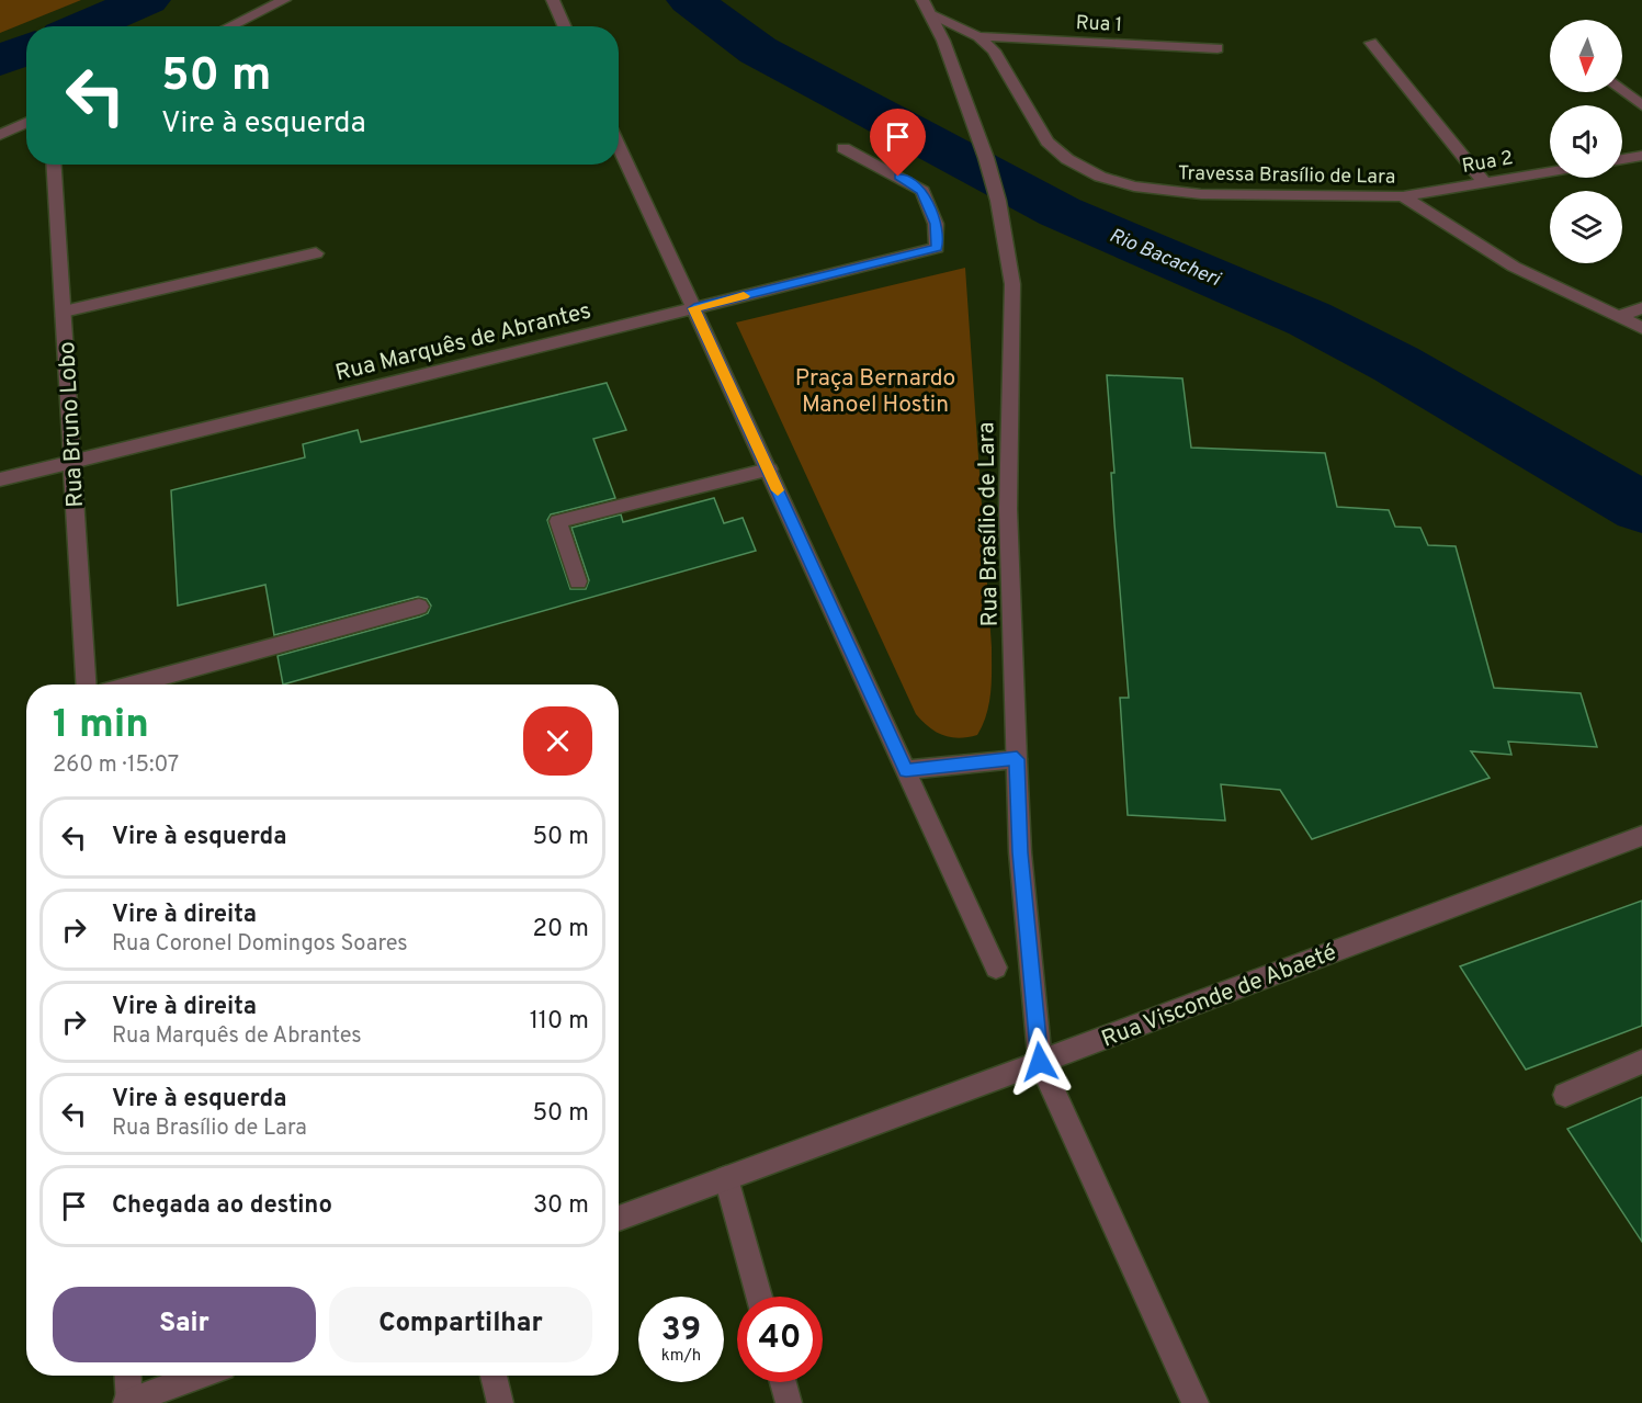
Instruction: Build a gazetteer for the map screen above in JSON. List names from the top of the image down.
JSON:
{
  "streets": {
    "street": [
      "Rua 1",
      "Rua 2",
      "Travessa Brasílio de Lara",
      "Rua Marquês de Abrantes",
      "Rua Bruno Lobo",
      "Rua Brasílio de Lara",
      "Rua Visconde de Abaeté"
    ]
  },
  "crossings": [
    ["Rua 1", "Travessa Brasílio de Lara"],
    ["Rua 2", "Travessa Brasílio de Lara"],
    ["Travessa Brasílio de Lara", "Rua Brasílio de Lara"],
    ["Rua Marquês de Abrantes", "Rua Bruno Lobo"],
    ["Rua Brasílio de Lara", "Rua Visconde de Abaeté"]
  ],
  "water": ["Rio Bacacheri"],
  "parks": ["Praça Bernardo Manoel Hostin"],
  "north": "bottom",
  "page": {
    "turn": ["50 m", "Vire à esquerda"],
    "heading": ["1 min", "260 m · 15:07"],
    "list": [
      {
        "name": "Vire à esquerda",
        "value": "50 m"
      },
      {
        "name": "Vire à direita",
        "note": "Rua Coronel Domingos Soares",
        "value": "20 m"
      },
      {
        "name": "Vire à direita",
        "note": "Rua Marquês de Abrantes",
        "value": "110 m"
      },
      {
        "name": "Vire à esquerda",
        "note": "Rua Brasílio de Lara",
        "value": "50 m"
      },
      {
        "name": "Chegada ao destino",
        "value": "30 m"
      }
    ],
    "buttons": ["Sair", "Compartilhar"],
    "speed": "39 km/h",
    "limit": "40"
  }
}
